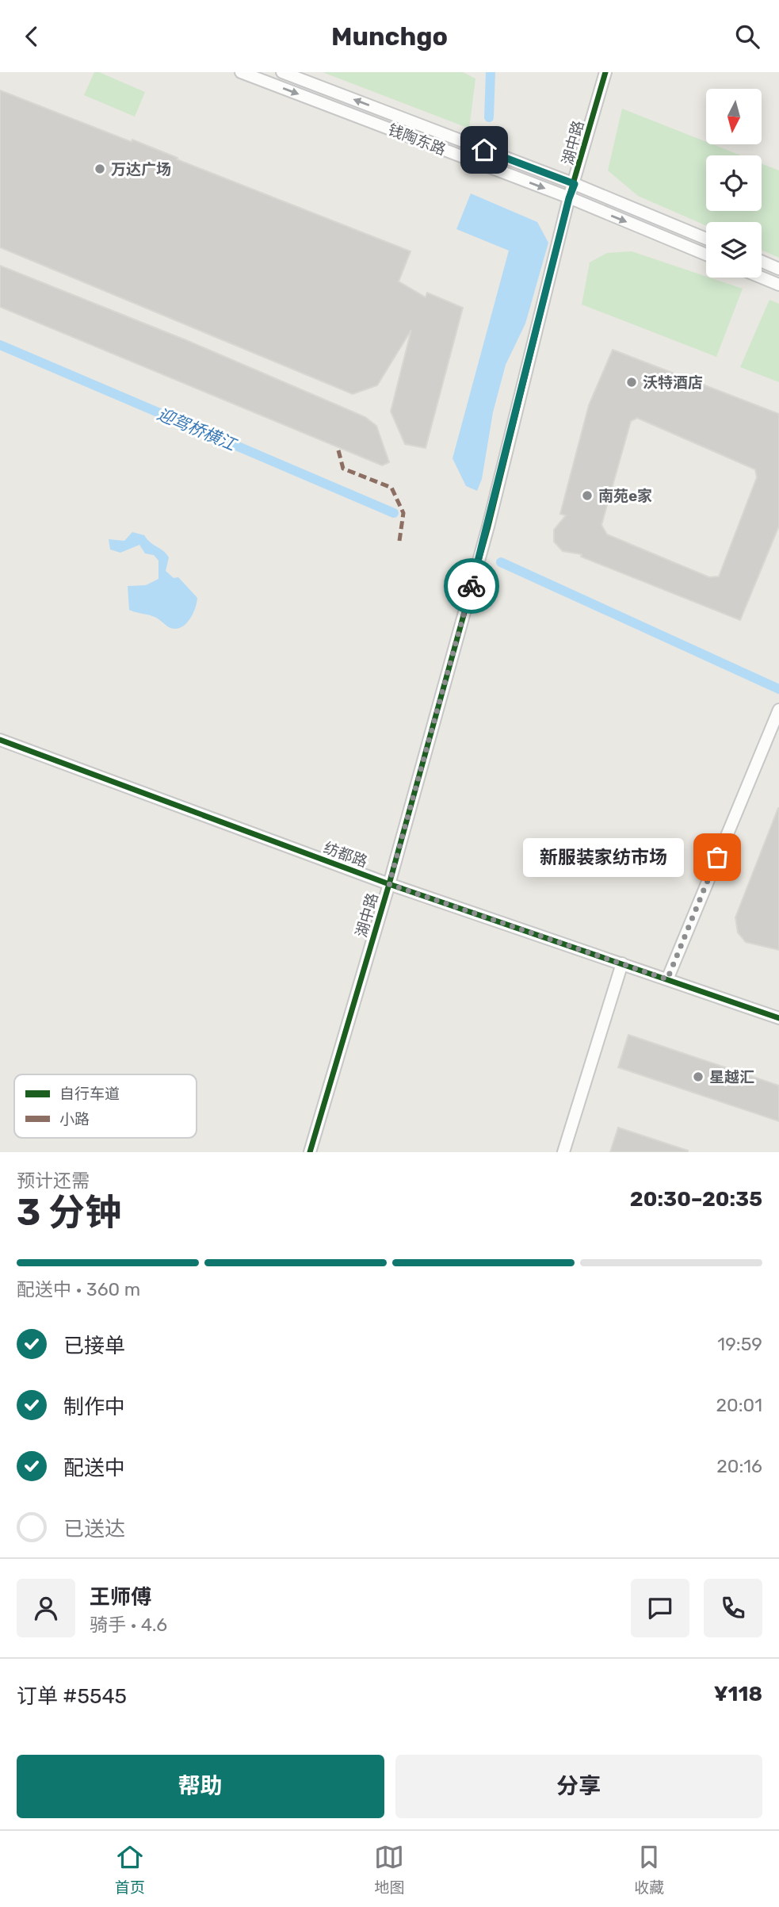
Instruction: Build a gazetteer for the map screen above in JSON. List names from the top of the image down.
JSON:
{
  "streets": {
    "street": ["钱陶东路", "湖中路", "纺都路"]
  },
  "crossings": [
    ["钱陶东路", "湖中路"],
    ["湖中路", "纺都路"]
  ],
  "water": ["迎驾桥横江"],
  "places": [
    "万达广场",
    "沃特酒店",
    "南苑e家",
    "新服装家纺市场",
    "星越汇"
  ],
  "legend": ["自行车道", "小路"],
  "north": "bottom",
  "page": {
    "header": "Munchgo",
    "bubble": "新服装家纺市场",
    "heading": ["3 分钟", "预计还需", "20:30–20:35"],
    "panel": [
      "王师傅",
      "骑手 · 4.6",
      "订单 #5545",
      "¥118"
    ],
    "bar": "配送中 · 360 m",
    "list": [
      ["已接单", "19:59"],
      ["制作中", "20:01"],
      ["配送中", "20:16"],
      "已送达"
    ],
    "buttons": ["帮助", "分享"],
    "tabs": ["首页", "地图", "收藏"]
  }
}
